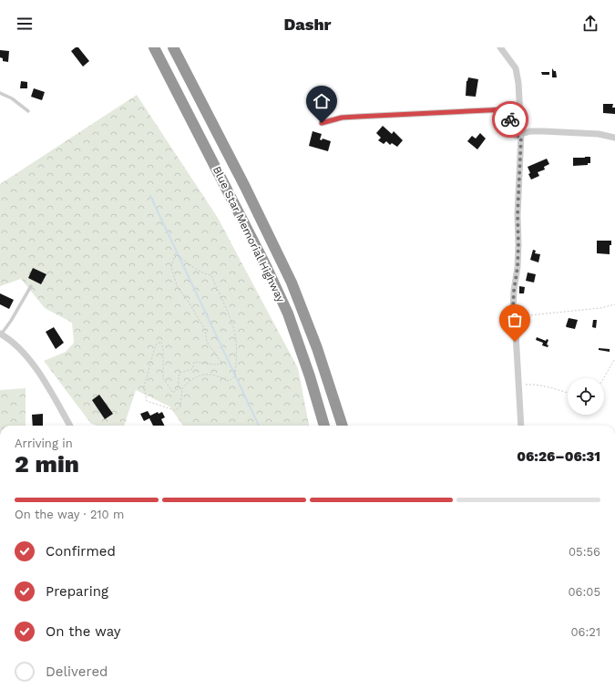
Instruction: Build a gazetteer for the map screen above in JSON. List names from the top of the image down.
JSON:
{
  "streets": {
    "highway": ["Blue Star Memorial Highway"]
  },
  "page": {
    "header": "Dashr",
    "heading": ["2 min", "Arriving in", "06:26–06:31"],
    "bar": "On the way · 210 m",
    "list": [
      ["Confirmed", "05:56"],
      ["Preparing", "06:05"],
      ["On the way", "06:21"],
      "Delivered"
    ]
  }
}
